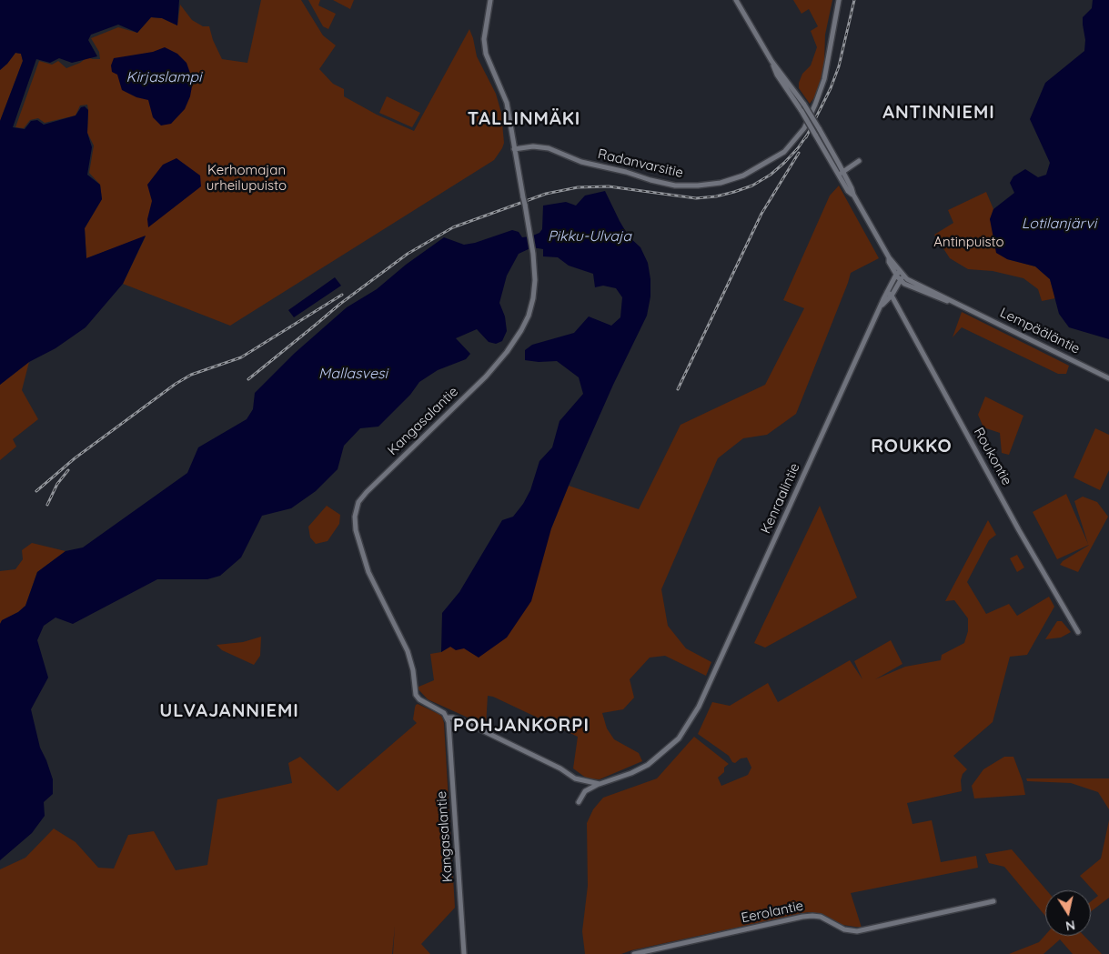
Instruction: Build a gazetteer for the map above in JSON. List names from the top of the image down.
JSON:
{
  "streets": {
    "street": [
      "Radanvarsitie",
      "Lempääläntie",
      "Kangasalantie",
      "Roukontie",
      "Kenraalintie",
      "Eerolantie"
    ]
  },
  "crossings": [
    ["Radanvarsitie", "Kangasalantie"],
    ["Lempääläntie", "Kenraalintie"],
    ["Roukontie", "Kenraalintie"]
  ],
  "districts": [
    "ANTINNIEMI",
    "TALLINMÄKI",
    "ROUKKO",
    "ULVAJANNIEMI",
    "POHJANKORPI"
  ],
  "water": [
    "Kirjaslampi",
    "Lotilanjärvi",
    "Pikku-Ulvaja",
    "Mallasvesi"
  ],
  "parks": ["Kerhomajan urheilupuisto", "Antinpuisto"],
  "north": "bottom"
}
